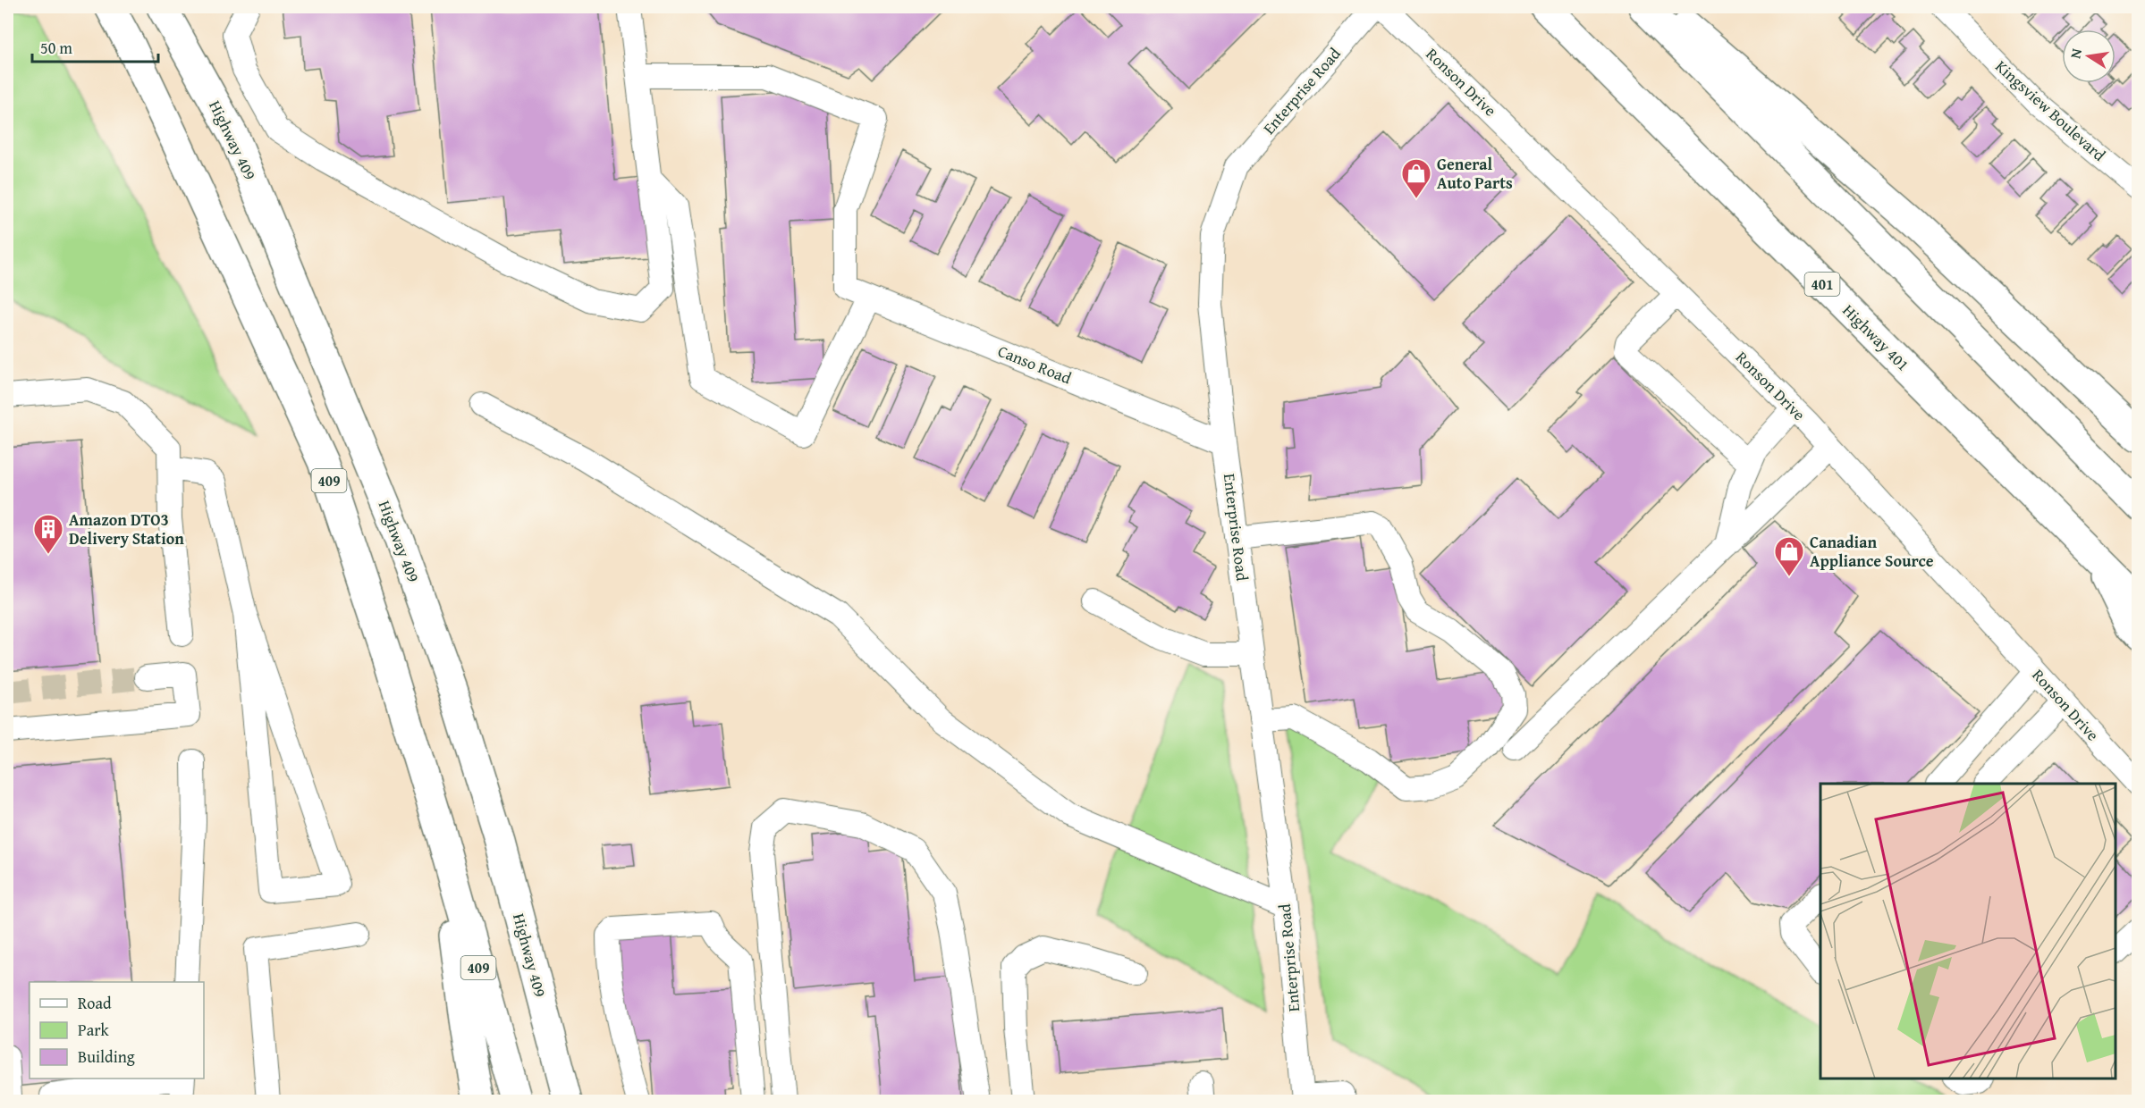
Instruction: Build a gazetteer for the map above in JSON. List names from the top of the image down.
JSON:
{
  "streets": {
    "highway": [
      "Highway 409",
      "401",
      "Highway 401",
      "409"
    ],
    "street": [
      "Ronson Drive",
      "Enterprise Road",
      "Kingsview Boulevard",
      "Canso Road"
    ]
  },
  "crossings": [
    ["Enterprise Road", "Canso Road"]
  ],
  "places": {
    "shop": ["General Auto Parts", "Canadian Appliance Source"],
    "building": ["Amazon DTO3 Delivery Station"]
  },
  "legend": ["Road", "Park", "Building"],
  "scale_bar": "50 m",
  "north": "left"
}
